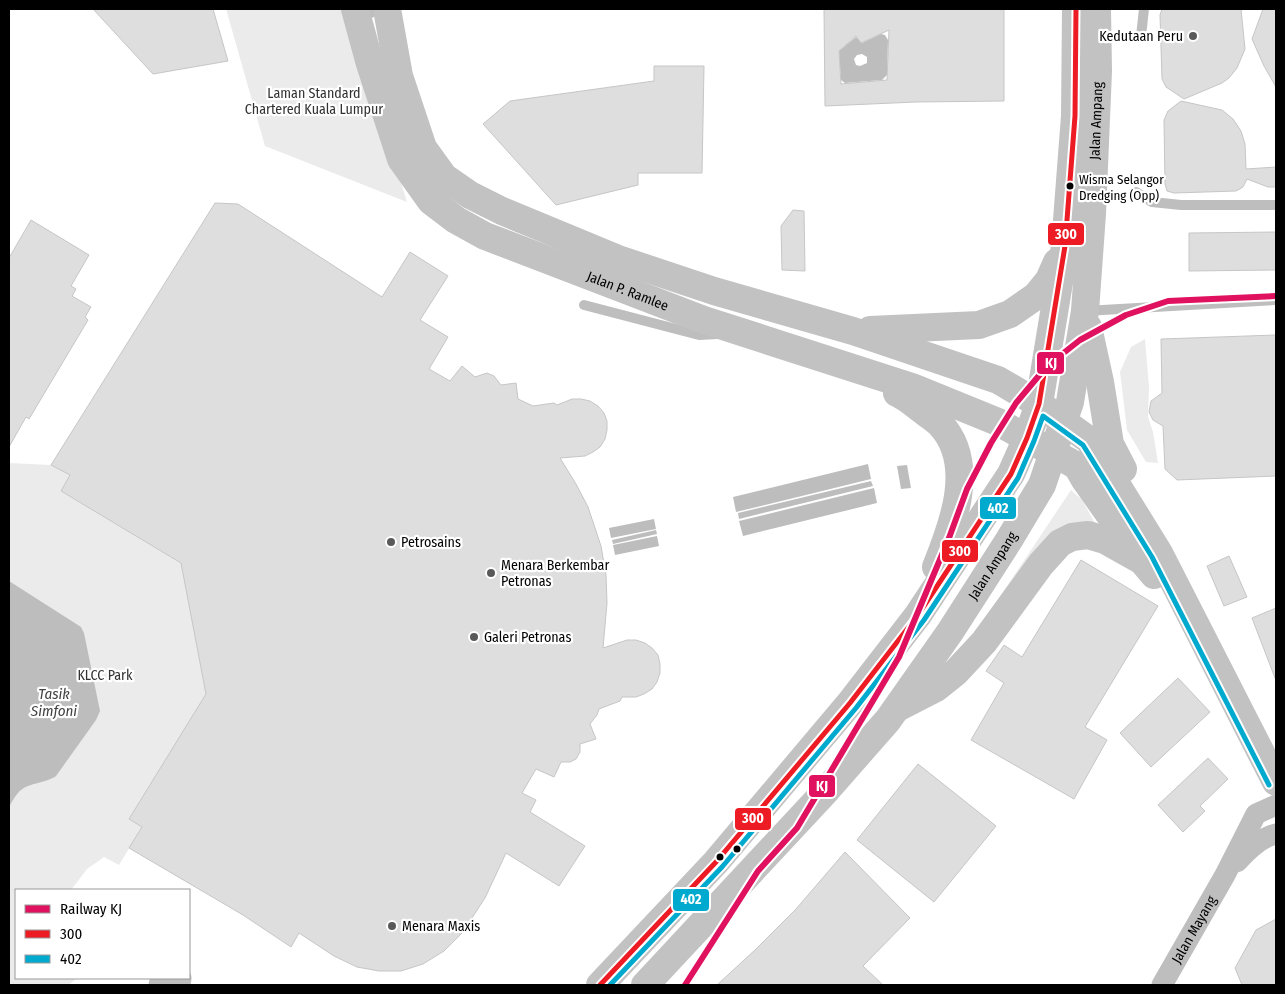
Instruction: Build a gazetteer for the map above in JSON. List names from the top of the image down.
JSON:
{
  "streets": {
    "main road": ["Jalan Ampang", "Jalan P. Ramlee"],
    "street": ["Jalan Mayang"]
  },
  "crossings": [
    ["Jalan Ampang", "Jalan P. Ramlee"]
  ],
  "water": ["Tasik Simfoni"],
  "parks": ["Laman Standard Chartered Kuala Lumpur", "KLCC Park"],
  "places": [
    "Kedutaan Peru",
    "Wisma Selangor Dredging (Opp)",
    "Petrosains",
    "Menara Berkembar Petronas",
    "Galeri Petronas",
    "Menara Maxis"
  ],
  "lines": ["transit line 300", "rail line KJ", "transit line 402"],
  "legend": ["Railway KJ", "300", "402"]
}
